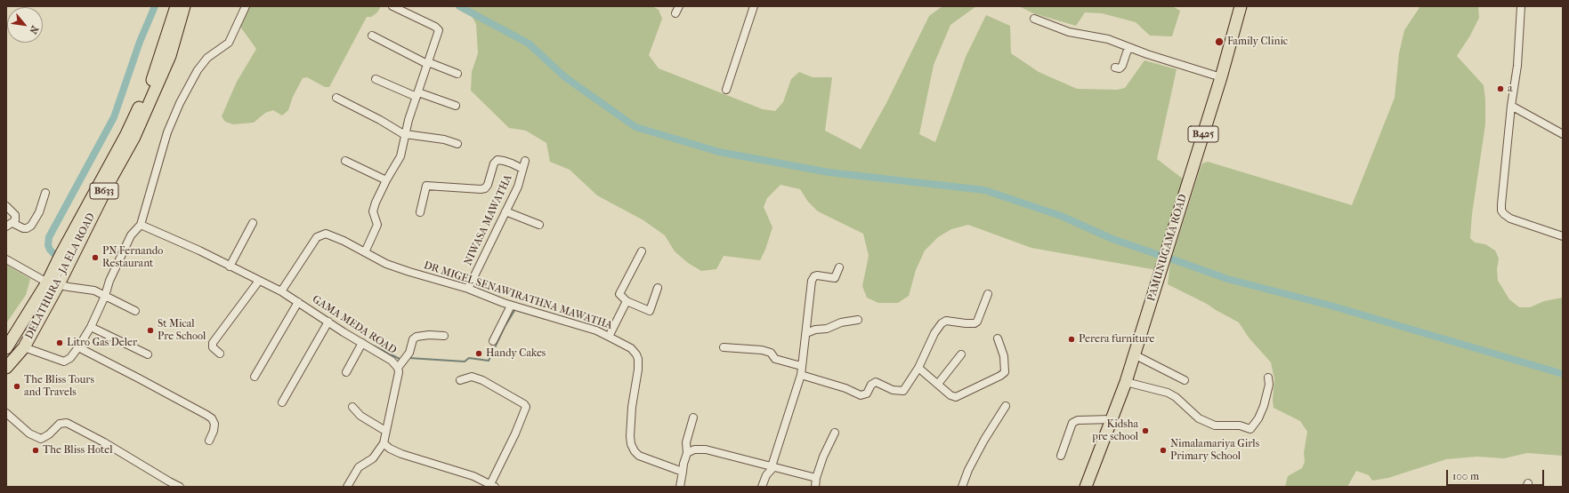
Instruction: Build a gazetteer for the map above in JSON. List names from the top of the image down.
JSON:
{
  "streets": {
    "main road": [
      "B425",
      "B633",
      "PAMUNUGAMA ROAD",
      "DELATHURA - JA ELA ROAD"
    ],
    "street": ["NIWASA MAWATHA", "DR MIGEL SENAWIRATHNA MAWATHA", "GAMA MEDA ROAD"]
  },
  "crossings": [
    ["NIWASA MAWATHA", "DR MIGEL SENAWIRATHNA MAWATHA"],
    ["DR MIGEL SENAWIRATHNA MAWATHA", "GAMA MEDA ROAD"]
  ],
  "places": [
    "Family Clinic",
    "a",
    "PN Fernando Restaurant",
    "St Mical Pre School",
    "Perera furniture",
    "Litro Gas Deler",
    "Handy Cakes",
    "The Bliss Tours and Travels",
    "Kidsha pre school",
    "The Bliss Hotel",
    "Nimalamariya Girls Primary School"
  ],
  "scale_bar": "100 m",
  "north": "bottom right"
}
